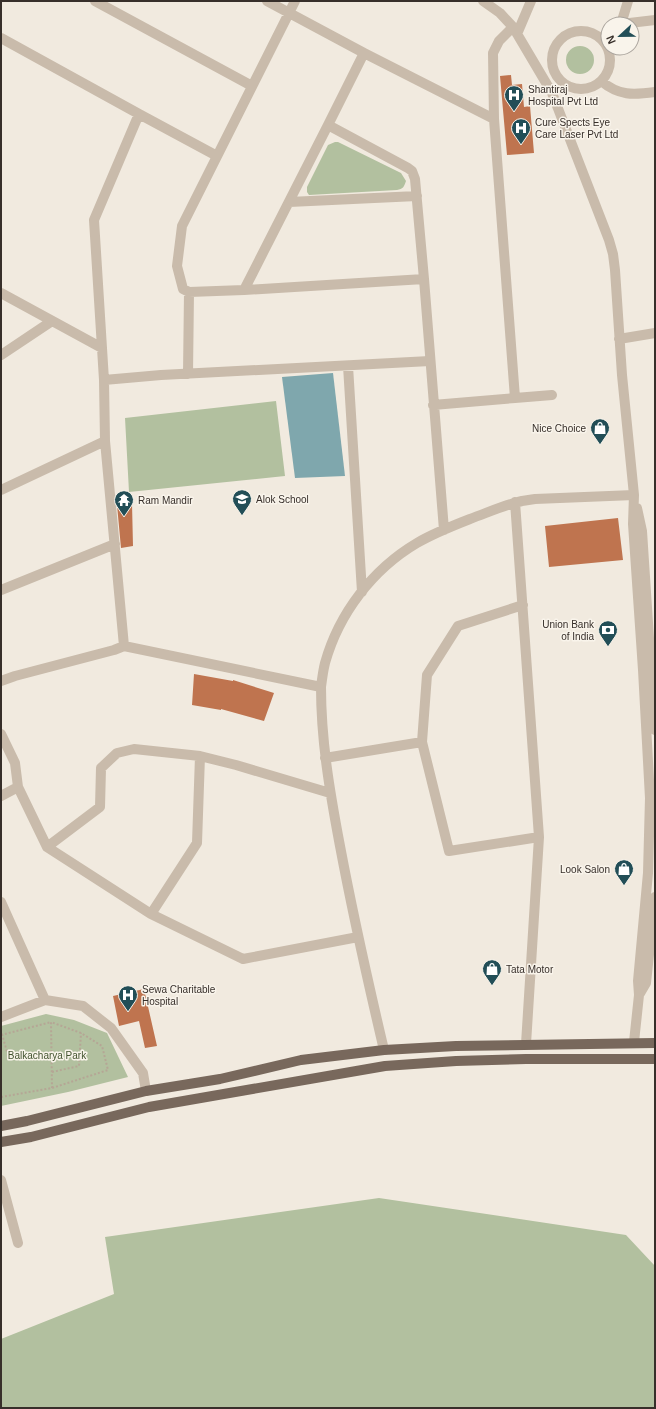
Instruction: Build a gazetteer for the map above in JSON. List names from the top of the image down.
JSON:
{
  "parks": ["Balkacharya Park"],
  "places": {
    "hospital": ["Shantiraj Hospital Pvt Ltd", "Cure Spects Eye Care Laser Pvt Ltd", "Sewa Charitable Hospital"],
    "shop": ["Nice Choice", "Look Salon", "Tata Motor"],
    "school or university": ["Alok School"],
    "temple": ["Ram Mandir"],
    "bank": ["Union Bank of India"]
  },
  "north": "left"
}
